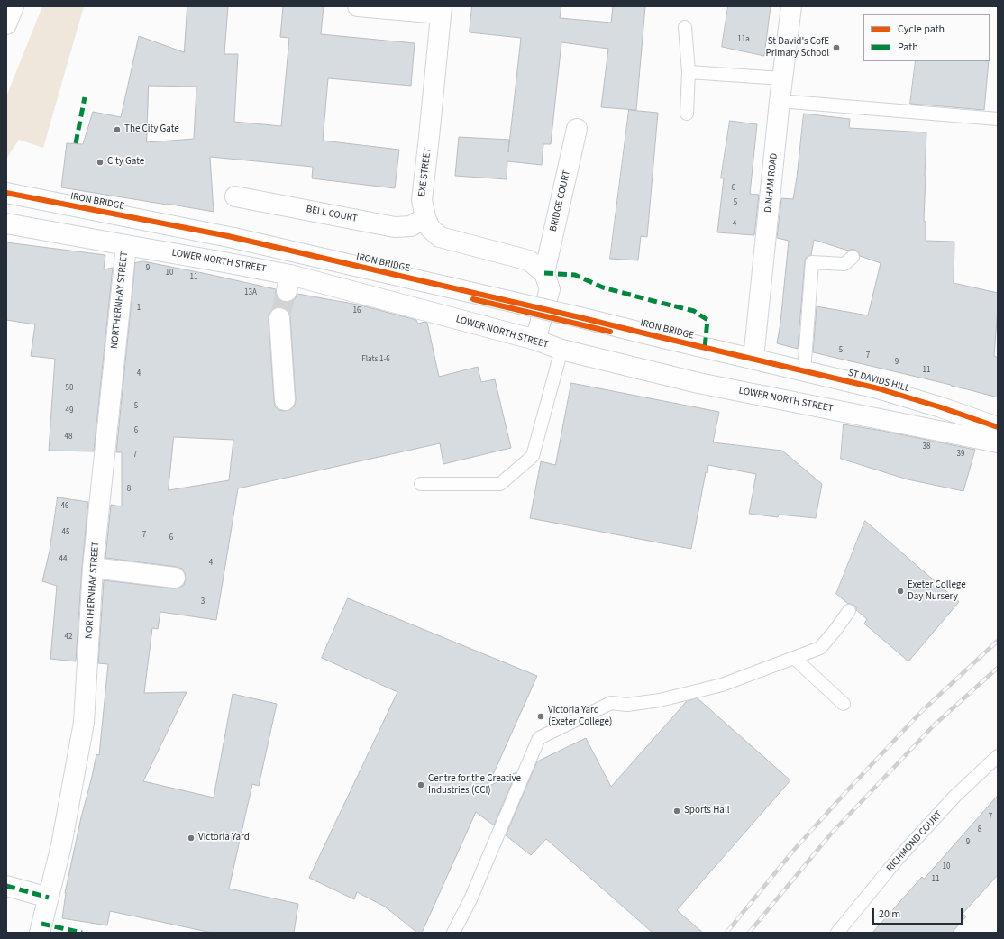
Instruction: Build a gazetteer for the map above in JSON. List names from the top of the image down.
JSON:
{
  "streets": {
    "street": [
      "EXE STREET",
      "DINHAM ROAD",
      "BRIDGE COURT",
      "IRON BRIDGE",
      "BELL COURT",
      "LOWER NORTH STREET",
      "NORTHERNHAY STREET",
      "ST DAVIDS HILL"
    ],
    "lane": ["RICHMOND COURT"]
  },
  "crossings": [
    ["EXE STREET", "BRIDGE COURT"],
    ["EXE STREET", "BELL COURT"],
    ["DINHAM ROAD", "IRON BRIDGE"],
    ["DINHAM ROAD", "ST DAVIDS HILL"],
    ["IRON BRIDGE", "ST DAVIDS HILL"],
    ["LOWER NORTH STREET", "NORTHERNHAY STREET"]
  ],
  "places": [
    "St David's CofE Primary School",
    "The City Gate",
    "City Gate",
    "Exeter College Day Nursery",
    "Victoria Yard (Exeter College)",
    "Centre for the Creative Industries (CCI)",
    "Sports Hall",
    "Victoria Yard"
  ],
  "house_numbers": [
    "11a",
    "6",
    "5",
    "4",
    "9",
    "10",
    "11",
    "13A",
    "1",
    "16",
    "5",
    "7",
    "Flats 1-6",
    "9",
    "11",
    "4",
    "50",
    "5",
    "49",
    "6",
    "48",
    "38",
    "39",
    "7",
    "8",
    "46",
    "45",
    "7",
    "6",
    "44",
    "4",
    "3",
    "42",
    "7",
    "8",
    "9",
    "10",
    "11"
  ],
  "legend": ["Cycle path", "Path"],
  "scale_bar": "20 m"
}
